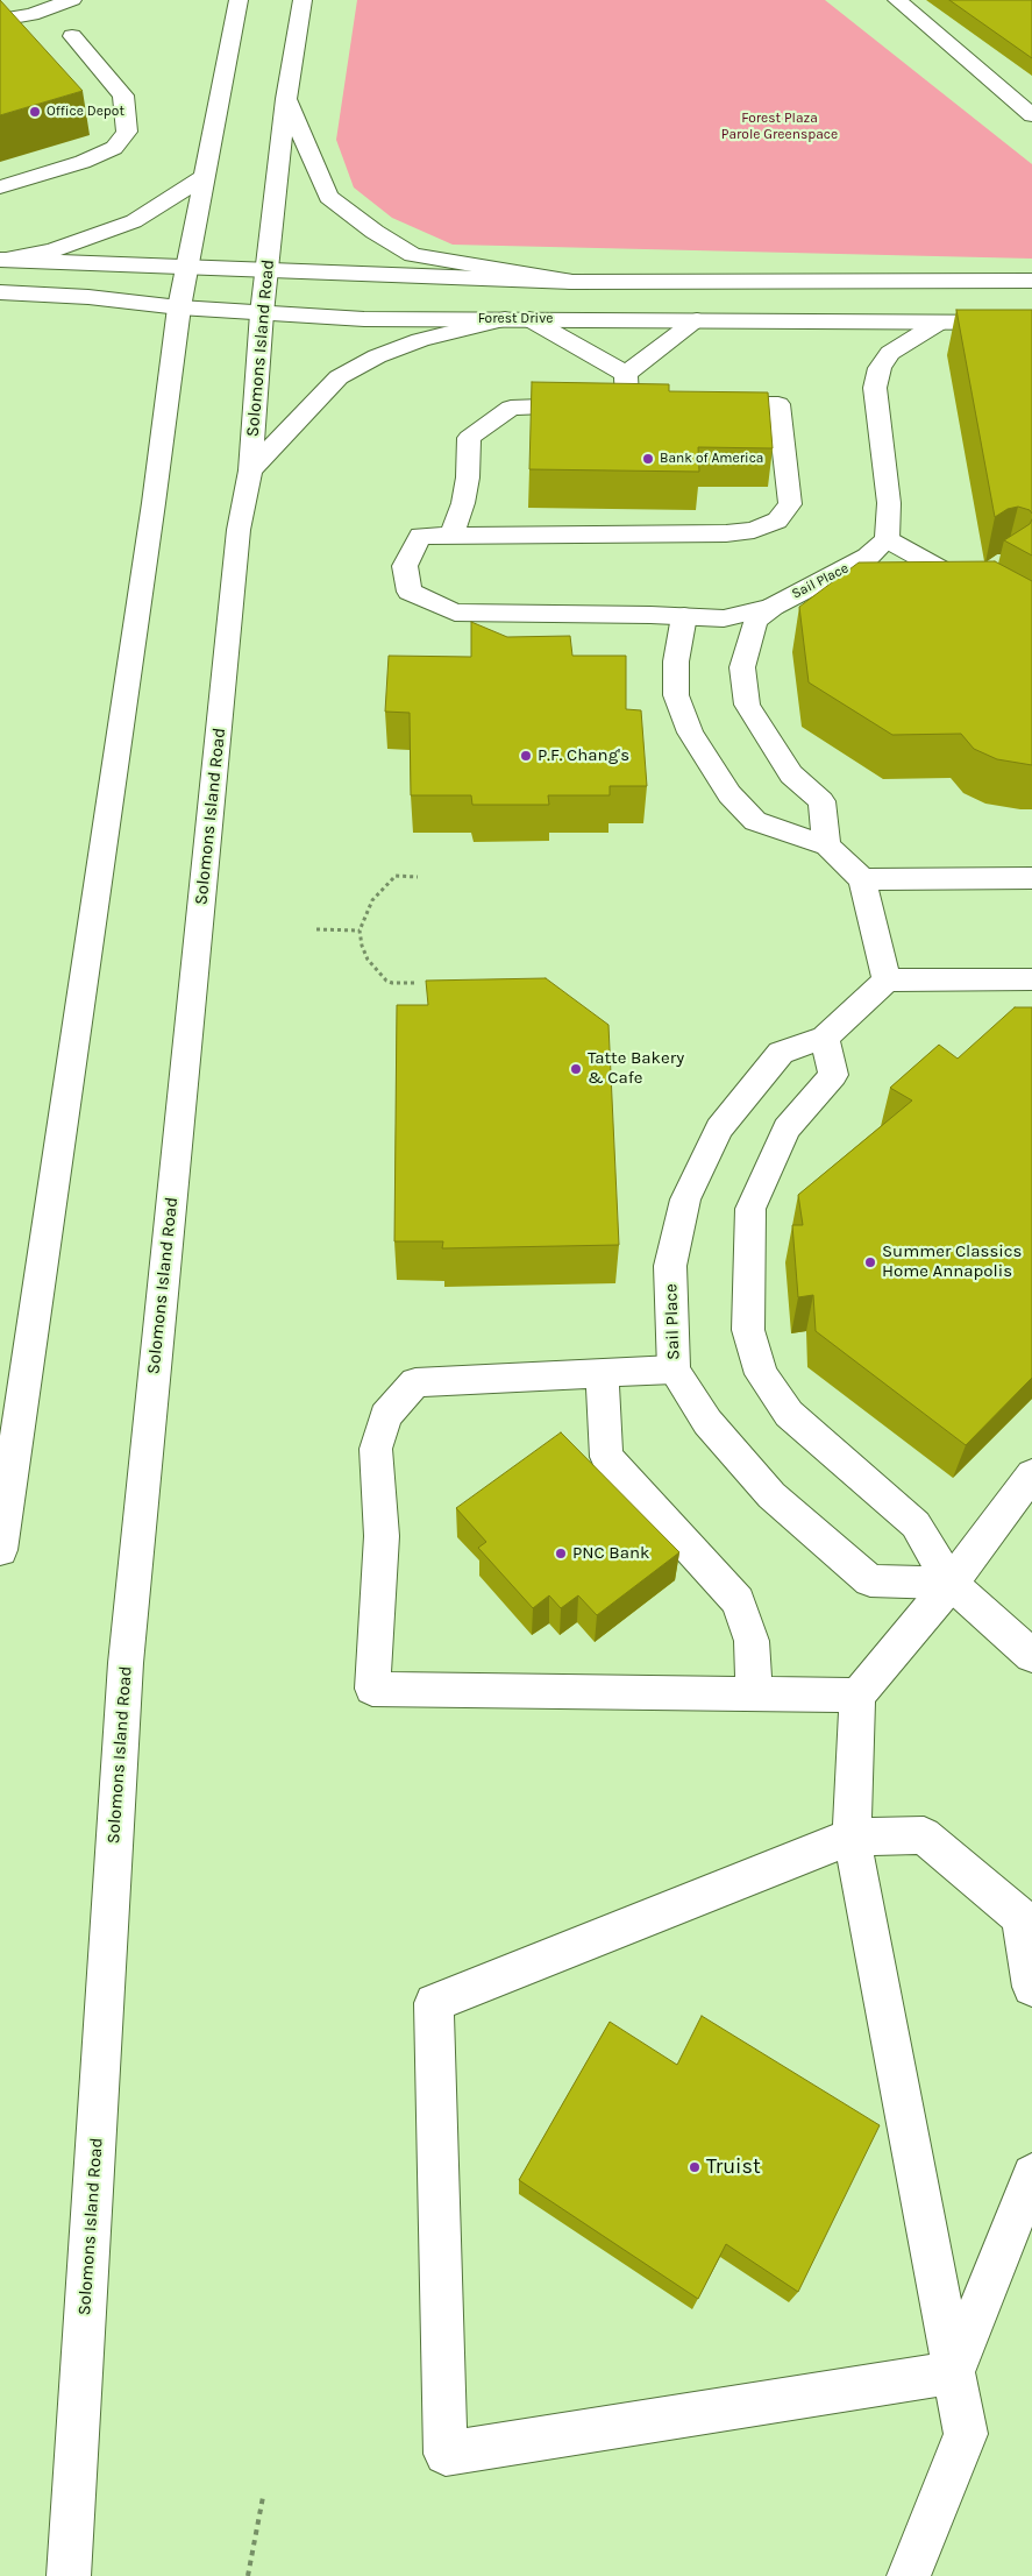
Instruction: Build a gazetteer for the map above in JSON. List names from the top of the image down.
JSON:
{
  "streets": {
    "main road": ["Forest Drive", "Solomons Island Road", "Sail Place"]
  },
  "crossings": [
    ["Forest Drive", "Solomons Island Road"]
  ],
  "parks": ["Forest Plaza Parole Greenspace"],
  "places": [
    "Office Depot",
    "Bank of America",
    "P.F. Chang's",
    "Tatte Bakery & Cafe",
    "Summer Classics Home Annapolis",
    "PNC Bank",
    "Truist"
  ]
}
